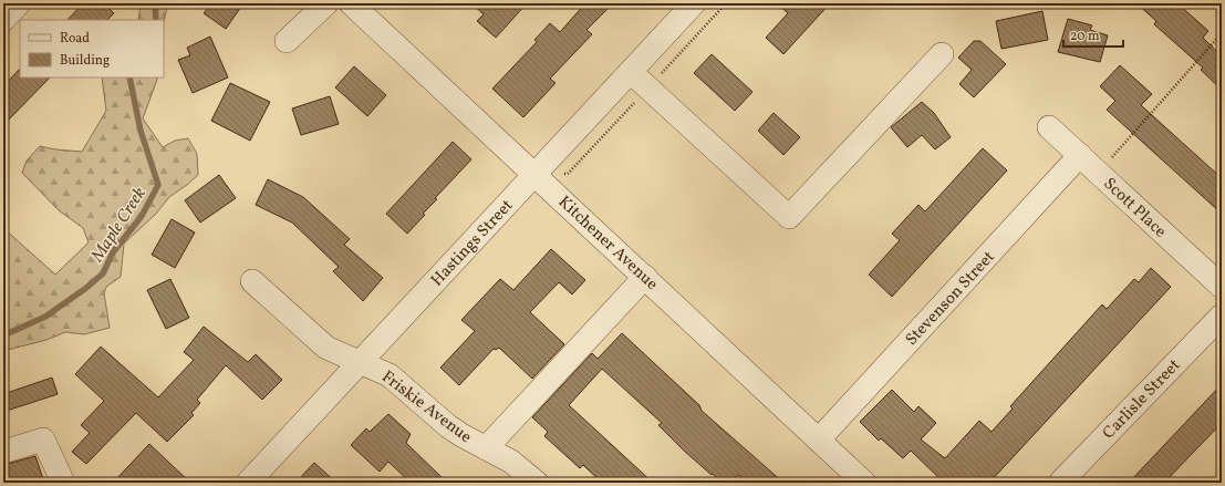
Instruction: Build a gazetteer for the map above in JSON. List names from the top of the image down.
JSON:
{
  "streets": {
    "street": [
      "Scott Place",
      "Hastings Street",
      "Kitchener Avenue",
      "Stevenson Street",
      "Carlisle Street",
      "Friskie Avenue"
    ]
  },
  "crossings": [
    ["Scott Place", "Stevenson Street"],
    ["Hastings Street", "Kitchener Avenue"],
    ["Hastings Street", "Friskie Avenue"],
    ["Kitchener Avenue", "Stevenson Street"]
  ],
  "water": ["Maple Creek"],
  "legend": ["Road", "Building"],
  "scale_bar": "20 m"
}
